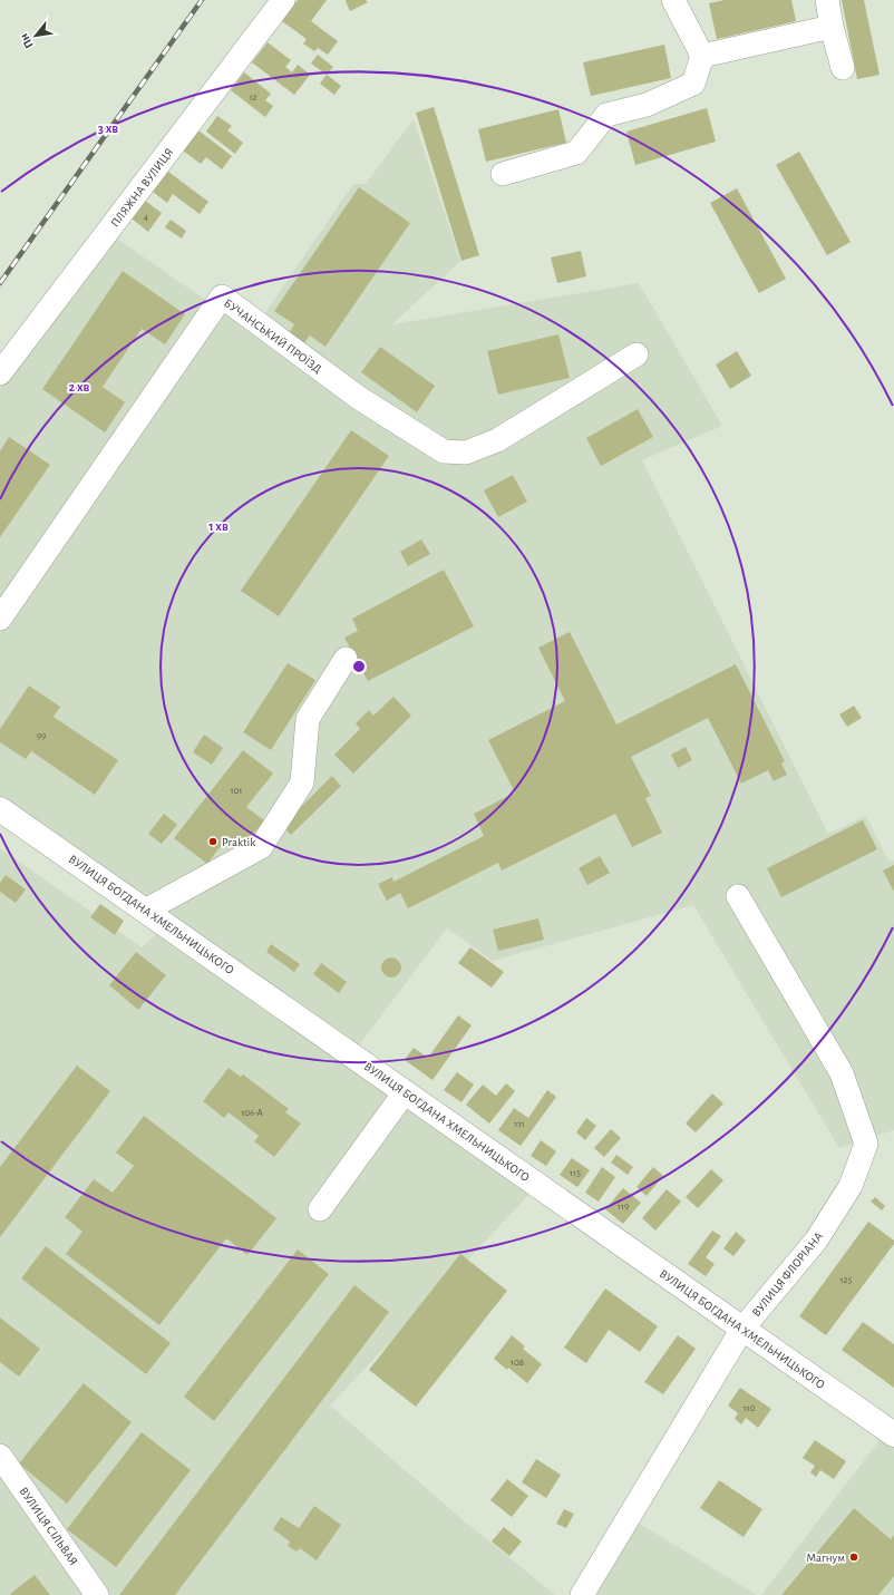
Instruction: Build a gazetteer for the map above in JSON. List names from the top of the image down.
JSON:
{
  "streets": {
    "highway": ["ВУЛИЦЯ БОГДАНА ХМЕЛЬНИЦЬКОГО"],
    "street": [
      "ПЛЯЖНА ВУЛИЦЯ",
      "БУЧАНСЬКИЙ ПРОЇЗД",
      "ВУЛИЦЯ ФЛОРІАНА",
      "ВУЛИЦЯ СІЛЬВАЯ"
    ]
  },
  "crossings": [
    ["ВУЛИЦЯ БОГДАНА ХМЕЛЬНИЦЬКОГО", "ВУЛИЦЯ ФЛОРІАНА"]
  ],
  "places": ["Praktik", "Магнум"],
  "house_numbers": [
    "12",
    "4",
    "99",
    "101",
    "106-А",
    "111",
    "115",
    "119",
    "125",
    "108",
    "110"
  ],
  "north": "bottom left",
  "rings": ["3 хв", "2 хв", "1 хв"]
}
